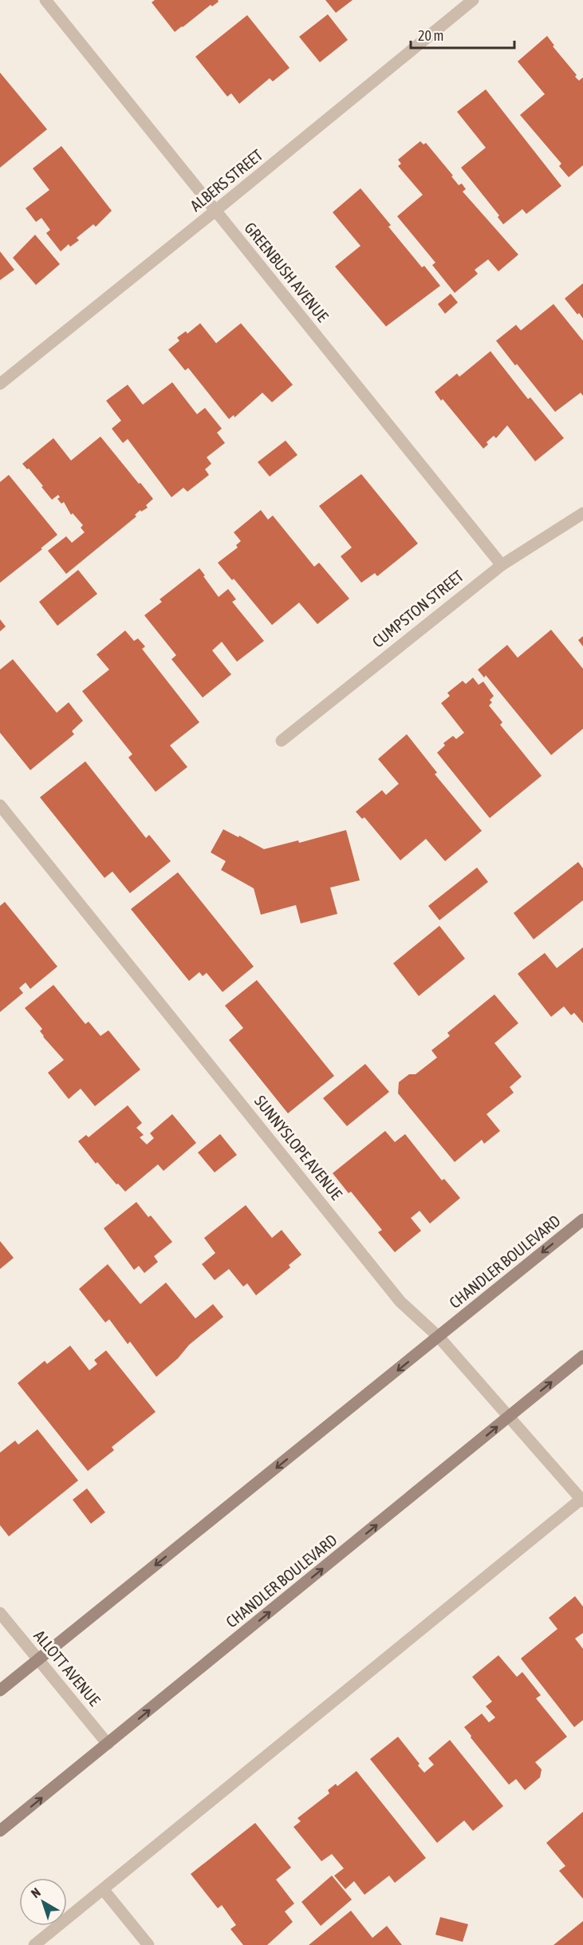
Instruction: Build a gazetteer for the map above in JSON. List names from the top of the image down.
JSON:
{
  "streets": {
    "street": [
      "ALBERS STREET",
      "GREENBUSH AVENUE",
      "CUMPSTON STREET",
      "SUNNYSLOPE AVENUE",
      "CHANDLER BOULEVARD",
      "ALLOTT AVENUE"
    ]
  },
  "crossings": [
    ["ALBERS STREET", "GREENBUSH AVENUE"],
    ["GREENBUSH AVENUE", "CUMPSTON STREET"],
    ["SUNNYSLOPE AVENUE", "CHANDLER BOULEVARD"],
    ["CHANDLER BOULEVARD", "ALLOTT AVENUE"]
  ],
  "scale_bar": "20 m",
  "north": "top left"
}
